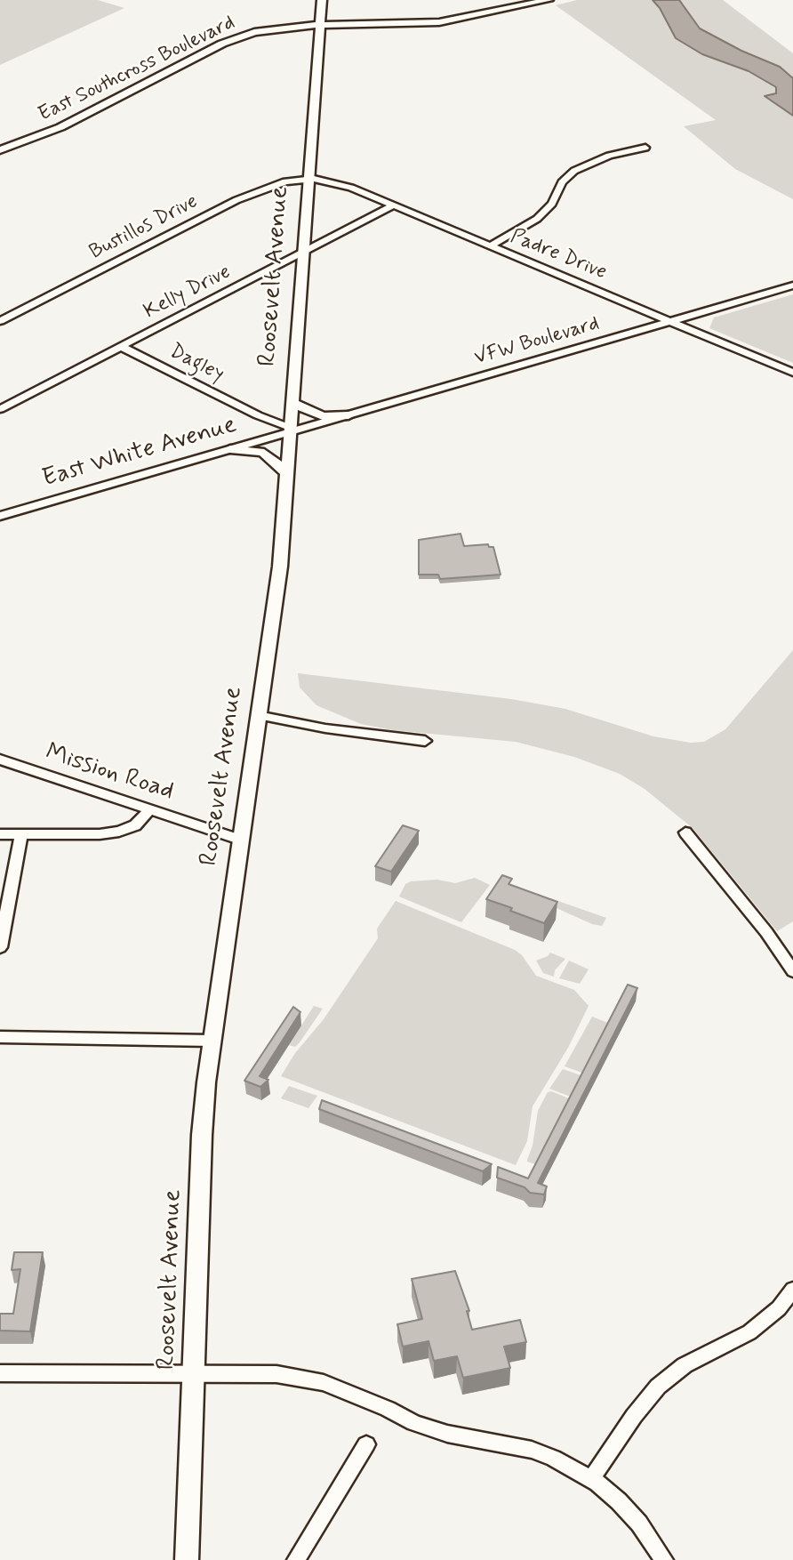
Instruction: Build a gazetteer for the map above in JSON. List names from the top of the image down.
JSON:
{
  "streets": {
    "main road": ["East Southcross Boulevard", "Roosevelt Avenue"],
    "street": [
      "Bustillos Drive",
      "Padre Drive",
      "Kelly Drive",
      "VFW Boulevard",
      "Dagley",
      "East White Avenue",
      "Mission Road"
    ]
  },
  "crossings": [
    ["East Southcross Boulevard", "Roosevelt Avenue"],
    ["Bustillos Drive", "Padre Drive"],
    ["Bustillos Drive", "Roosevelt Avenue"],
    ["Padre Drive", "Roosevelt Avenue"],
    ["Padre Drive", "Kelly Drive"],
    ["Padre Drive", "VFW Boulevard"],
    ["Roosevelt Avenue", "Kelly Drive"],
    ["Roosevelt Avenue", "VFW Boulevard"],
    ["Roosevelt Avenue", "Dagley"],
    ["Roosevelt Avenue", "East White Avenue"],
    ["Roosevelt Avenue", "Mission Road"],
    ["Kelly Drive", "Dagley"],
    ["VFW Boulevard", "Dagley"],
    ["VFW Boulevard", "East White Avenue"],
    ["Dagley", "East White Avenue"]
  ]
}
